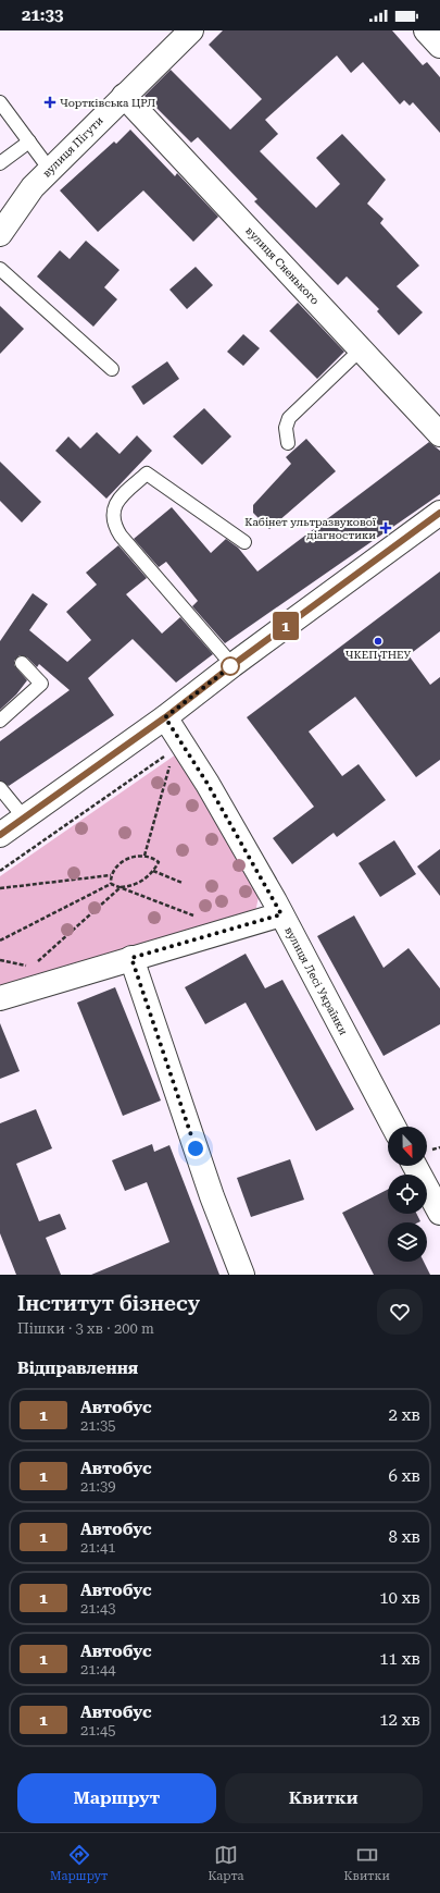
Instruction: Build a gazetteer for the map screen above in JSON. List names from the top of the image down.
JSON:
{
  "streets": {
    "street": ["вулиця Пігути", "вулиця Сненького", "вулиця Лесі Українки"]
  },
  "crossings": [
    ["вулиця Пігути", "вулиця Сненького"]
  ],
  "places": {
    "health": ["Чортківська ЦРЛ", "Кабінет ультразвукової діагностики"],
    "other": ["ЧКЕП ТНЕУ"]
  },
  "lines": ["bus line 1"],
  "north": "bottom",
  "page": {
    "status": "21:33",
    "on_map": "1",
    "heading": [
      ["Інститут бізнесу", "Пішки · 3 хв · 200 m"],
      "Відправлення"
    ],
    "list": [
      {
        "mark": "1",
        "name": "Автобус",
        "note": "21:35",
        "value": "2 хв"
      },
      {
        "mark": "1",
        "name": "Автобус",
        "note": "21:39",
        "value": "6 хв"
      },
      {
        "mark": "1",
        "name": "Автобус",
        "note": "21:41",
        "value": "8 хв"
      },
      {
        "mark": "1",
        "name": "Автобус",
        "note": "21:43",
        "value": "10 хв"
      },
      {
        "mark": "1",
        "name": "Автобус",
        "note": "21:44",
        "value": "11 хв"
      },
      {
        "mark": "1",
        "name": "Автобус",
        "note": "21:45",
        "value": "12 хв"
      }
    ],
    "buttons": ["Маршрут", "Квитки"],
    "tabs": ["Маршрут", "Карта", "Квитки"]
  }
}
